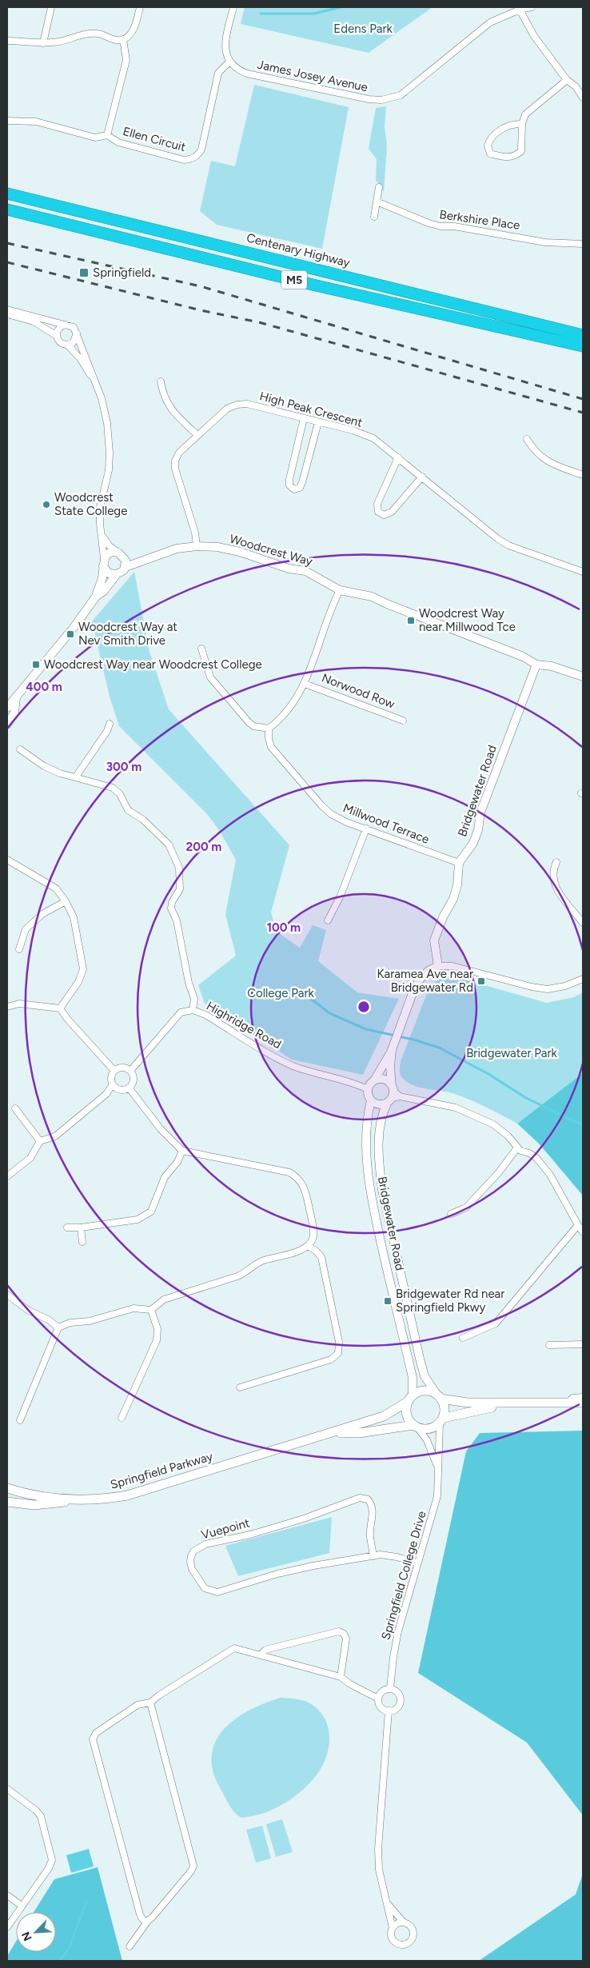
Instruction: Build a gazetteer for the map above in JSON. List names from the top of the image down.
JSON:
{
  "streets": {
    "highway": ["Centenary Highway", "M5"],
    "main road": ["Springfield Parkway"],
    "street": [
      "James Josey Avenue",
      "Ellen Circuit",
      "Berkshire Place",
      "High Peak Crescent",
      "Woodcrest Way",
      "Norwood Row",
      "Bridgewater Road",
      "Millwood Terrace",
      "Highridge Road",
      "Vuepoint",
      "Springfield College Drive"
    ]
  },
  "crossings": [
    ["James Josey Avenue", "Ellen Circuit"],
    ["High Peak Crescent", "Woodcrest Way"],
    ["Woodcrest Way", "Bridgewater Road"],
    ["Bridgewater Road", "Millwood Terrace"],
    ["Bridgewater Road", "Highridge Road"],
    ["Bridgewater Road", "Springfield Parkway"],
    ["Bridgewater Road", "Springfield College Drive"],
    ["Springfield Parkway", "Springfield College Drive"],
    ["Vuepoint", "Springfield College Drive"]
  ],
  "parks": ["Edens Park", "College Park", "Bridgewater Park"],
  "places": {
    "transit": [
      "Springfield",
      "Woodcrest Way near Millwood Tce",
      "Woodcrest Way at Nev Smith Drive",
      "Woodcrest Way near Woodcrest College",
      "Karamea Ave near Bridgewater Rd",
      "Bridgewater Rd near Springfield Pkwy"
    ],
    "other": ["Woodcrest State College"]
  },
  "north": "bottom left",
  "rings": [
    "400 m",
    "300 m",
    "200 m",
    "100 m"
  ]
}
